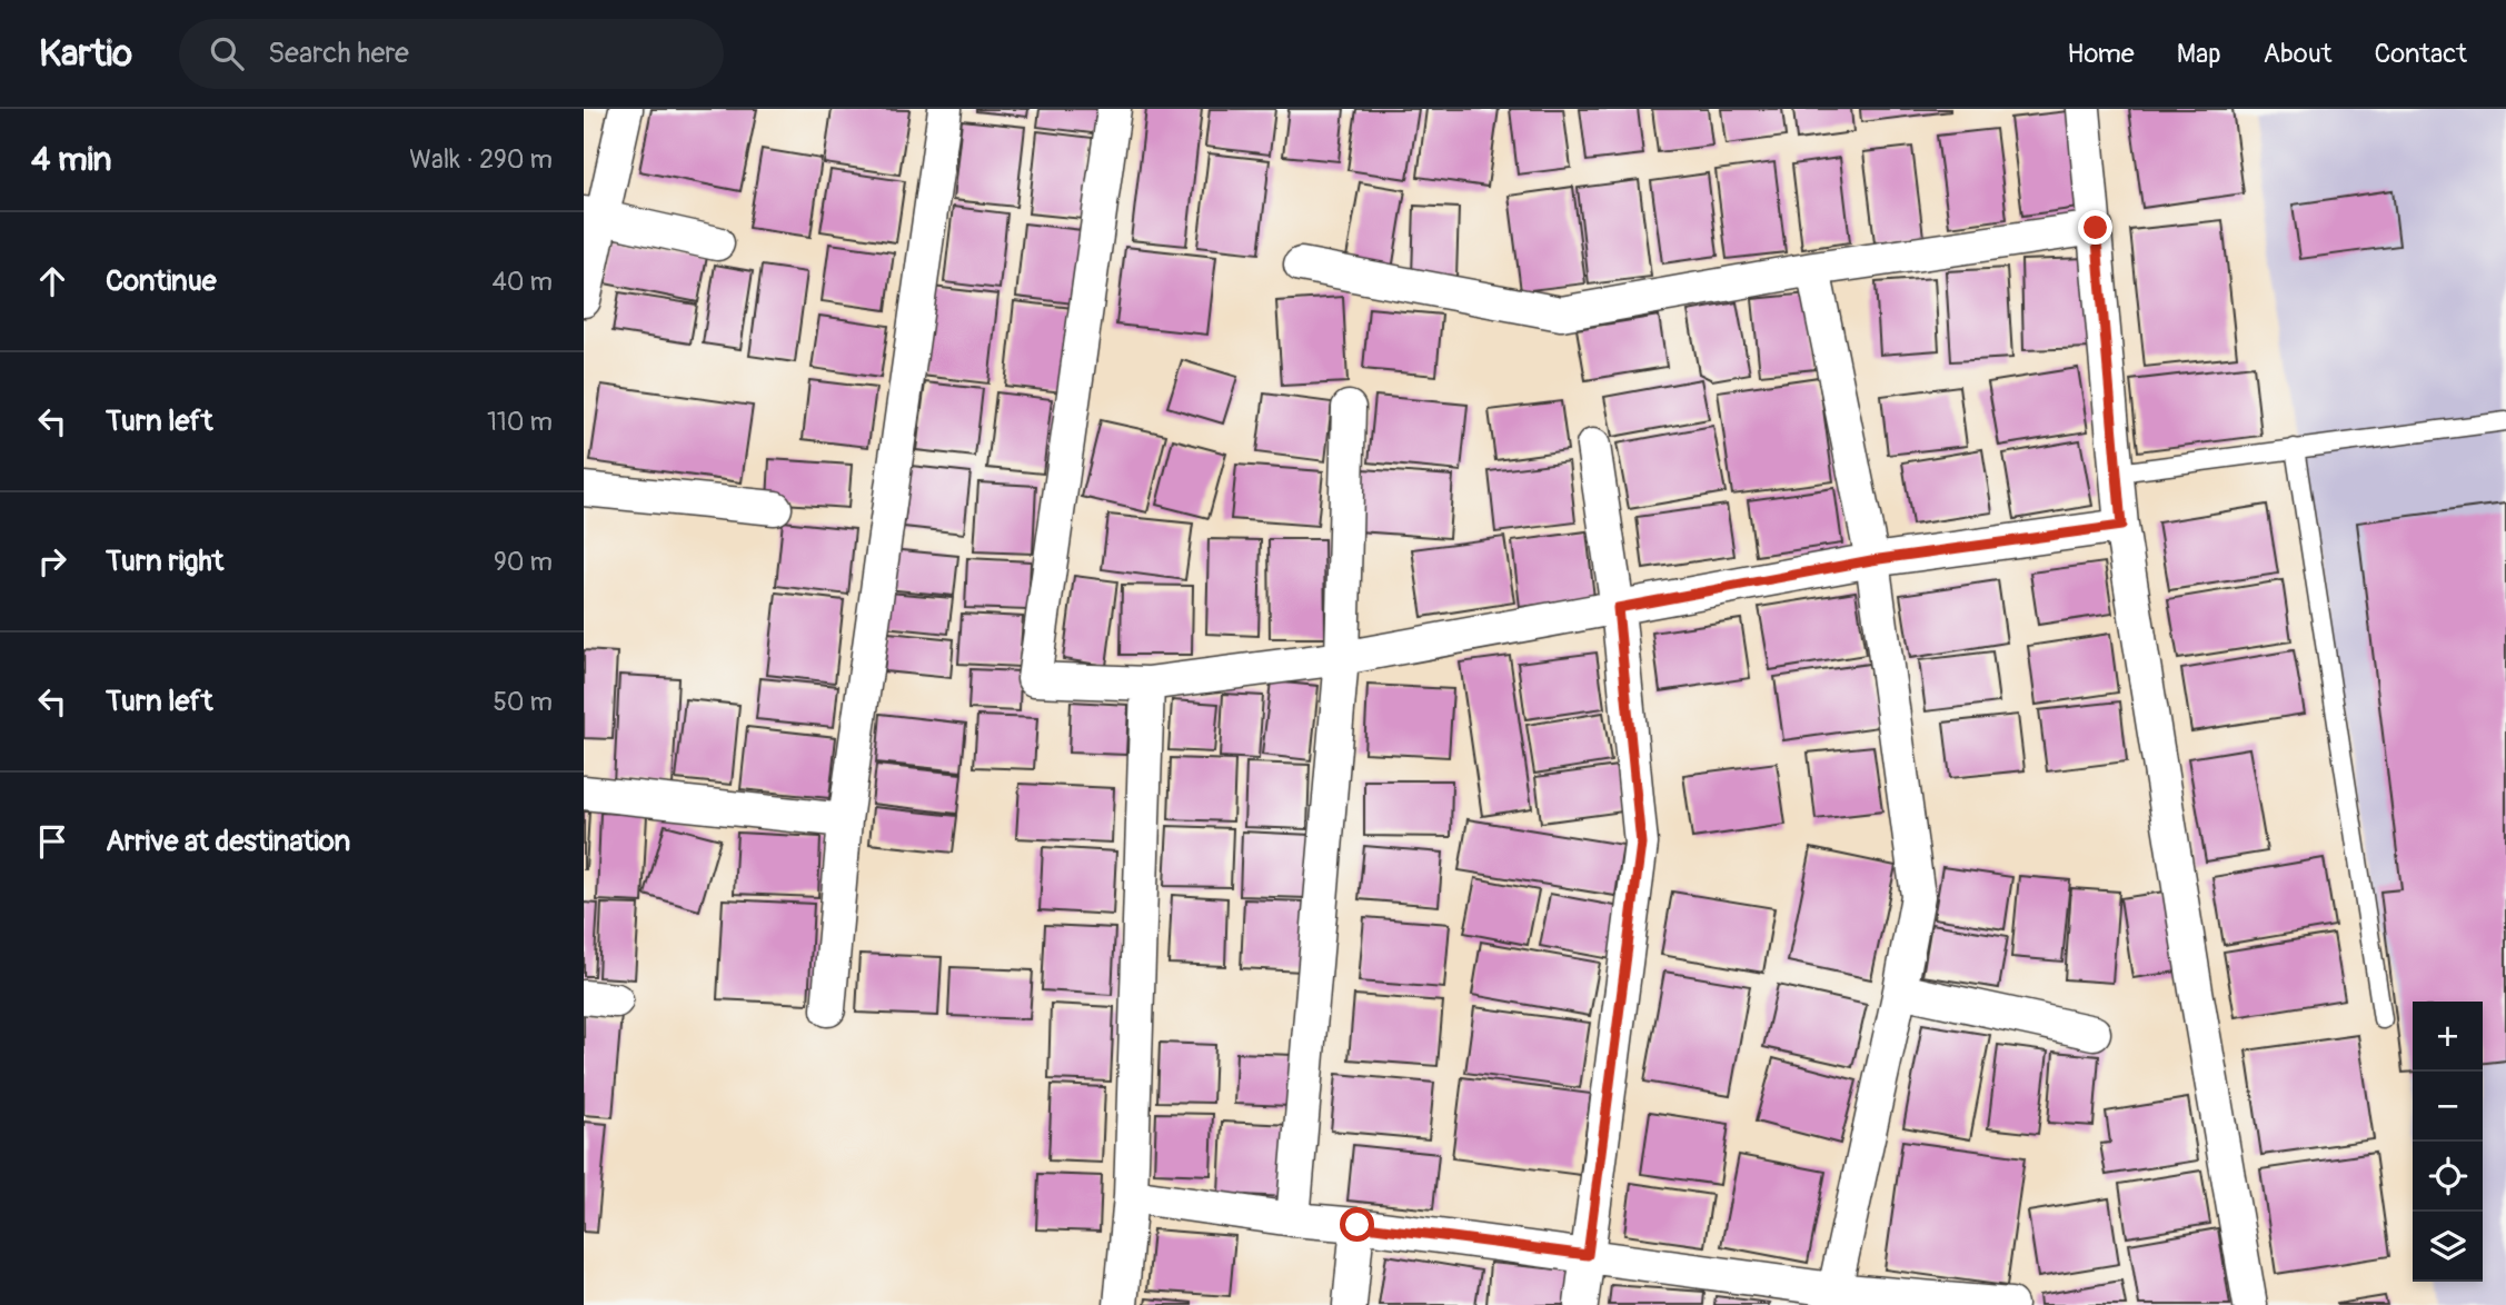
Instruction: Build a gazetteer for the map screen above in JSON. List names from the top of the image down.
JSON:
{
  "page": {
    "header": "Kartio",
    "search": "Search here",
    "nav": [
      "Home",
      "Map",
      "About",
      "Contact"
    ],
    "heading": ["4 min", "Walk · 290 m"],
    "list": [
      ["Continue", "40 m"],
      ["Turn left", "110 m"],
      ["Turn right", "90 m"],
      ["Turn left", "50 m"],
      "Arrive at destination"
    ],
    "map_buttons": ["+", "−"]
  }
}
